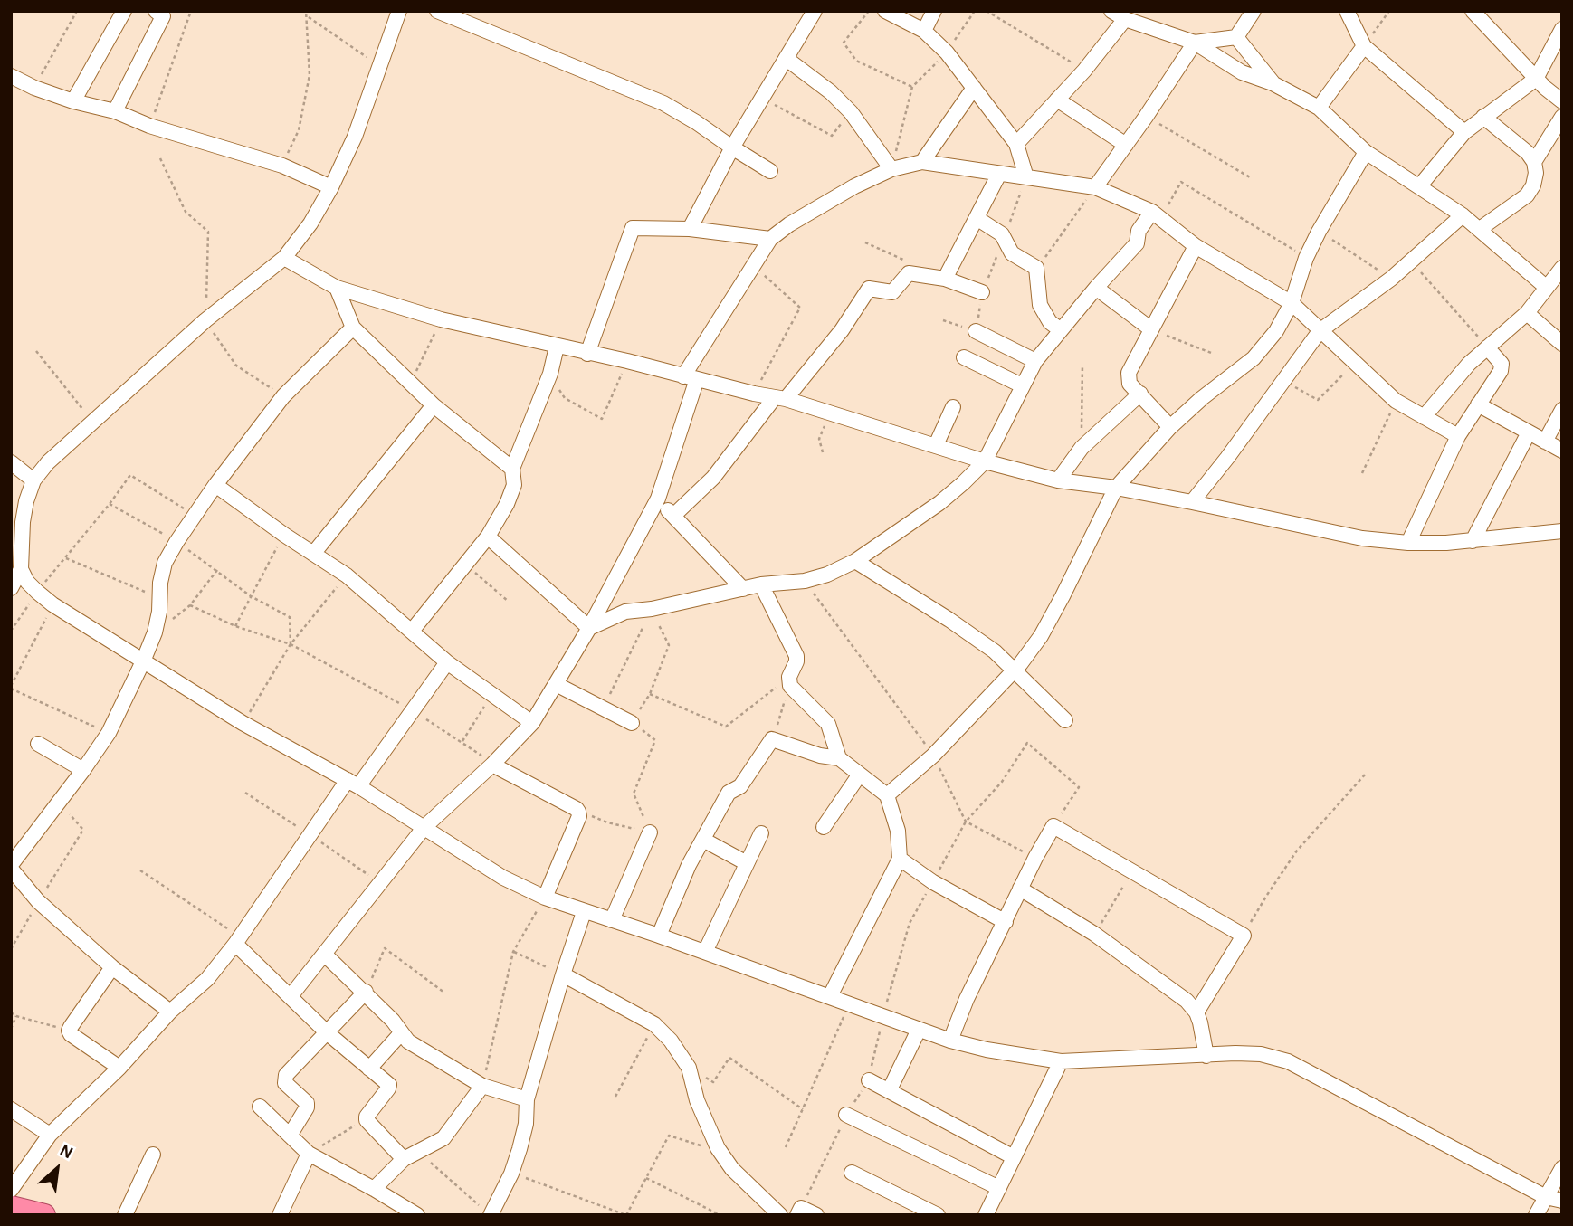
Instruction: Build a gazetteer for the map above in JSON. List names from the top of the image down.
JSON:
{
  "north": "top right"
}
